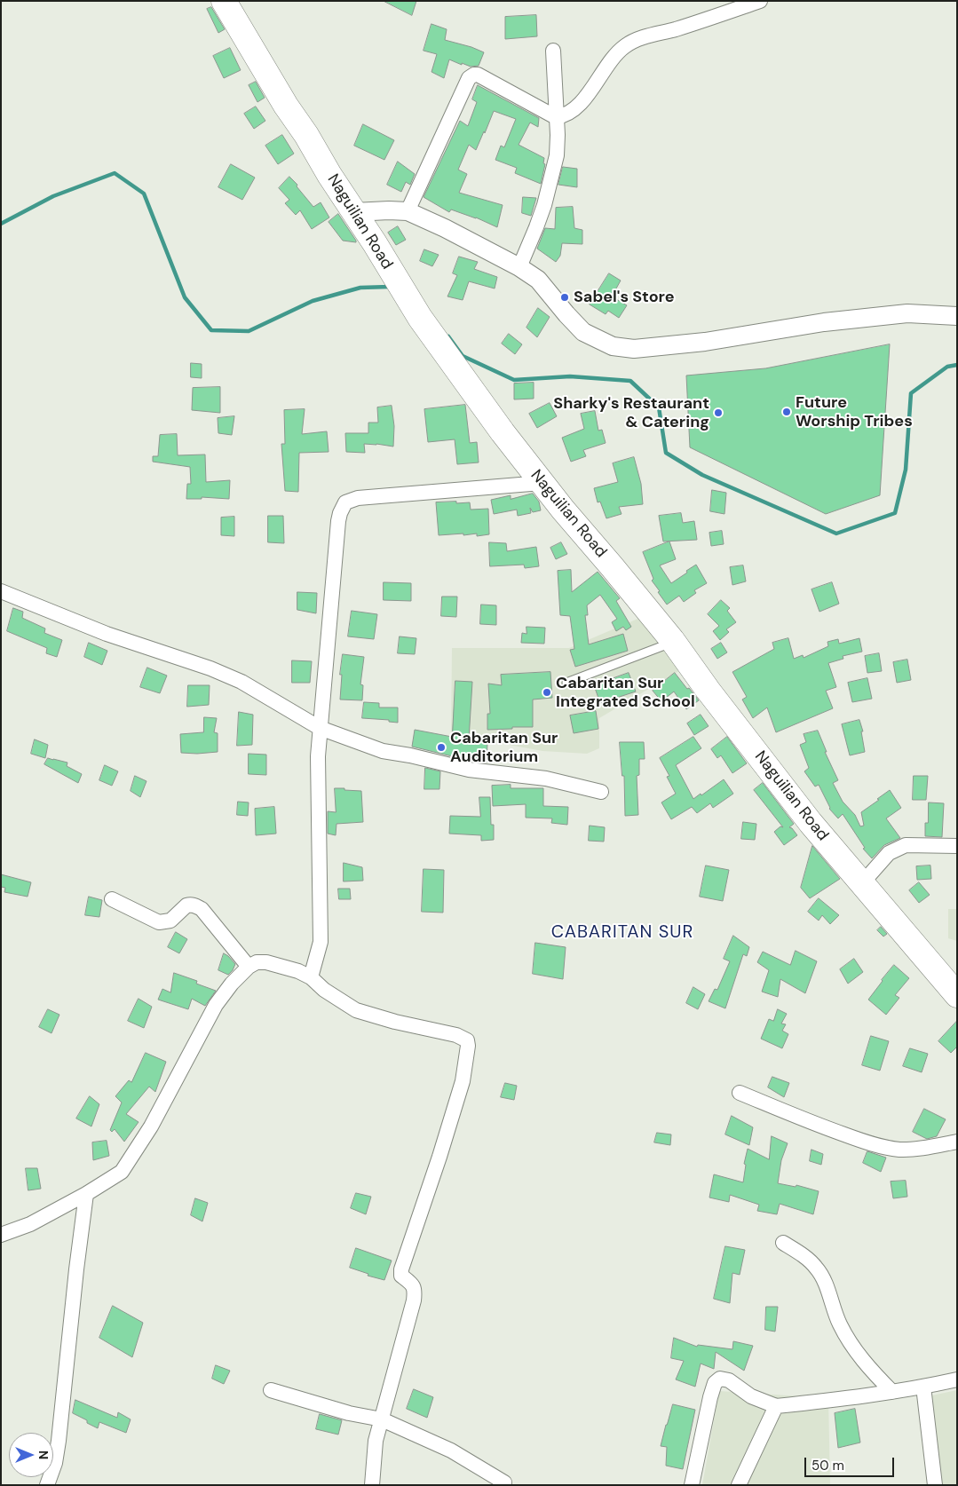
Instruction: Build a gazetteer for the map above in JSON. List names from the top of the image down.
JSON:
{
  "streets": {
    "highway": ["Naguilian Road"]
  },
  "districts": ["CABARITAN SUR"],
  "places": [
    "Sabel's Store",
    "Future Worship Tribes",
    "Sharky's Restaurant & Catering",
    "Cabaritan Sur Integrated School",
    "Cabaritan Sur Auditorium"
  ],
  "scale_bar": "50 m",
  "north": "right"
}
